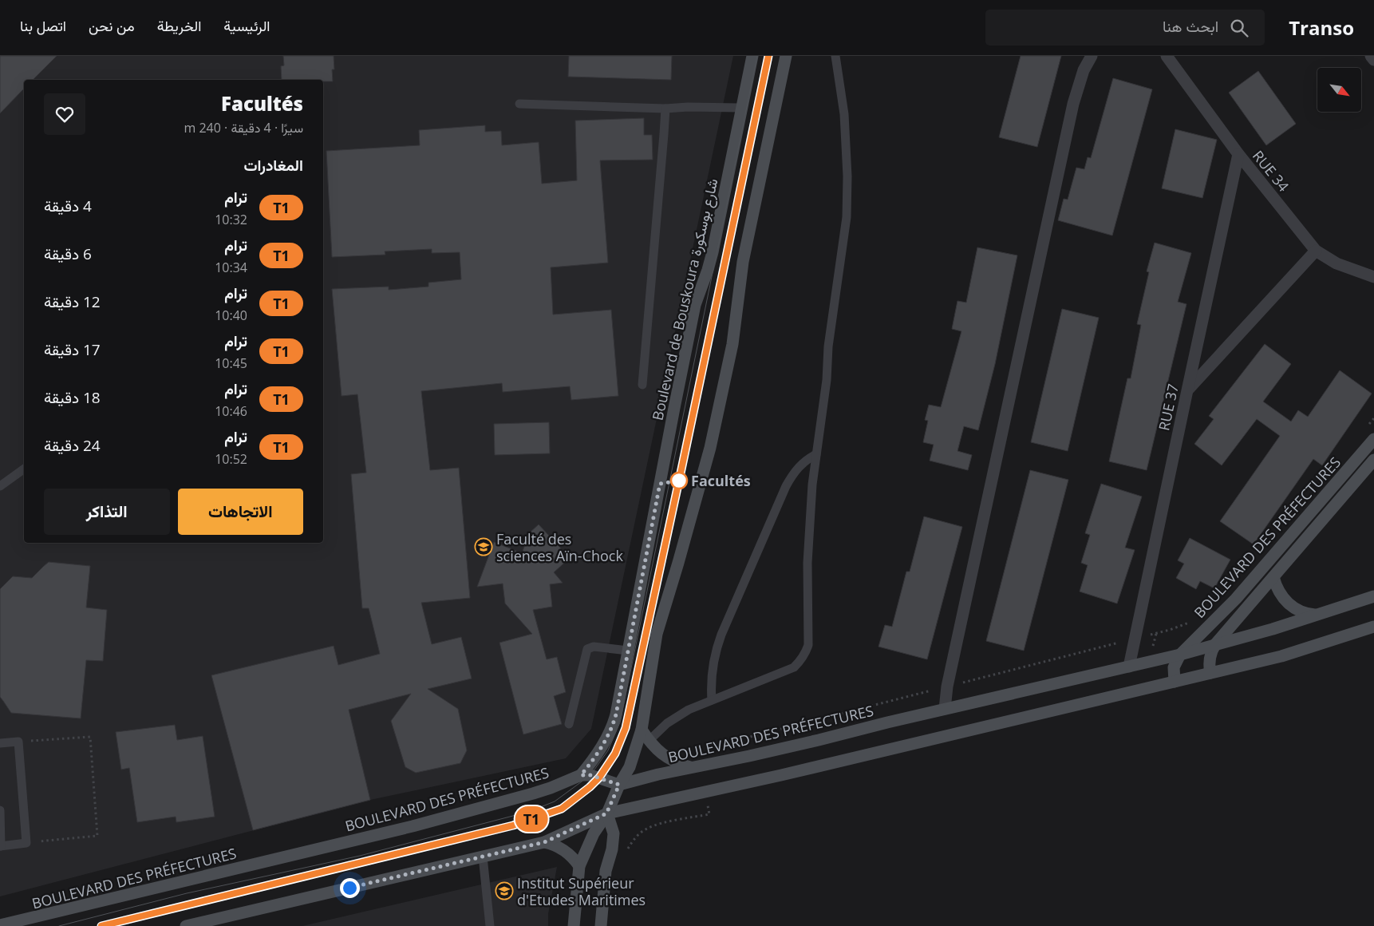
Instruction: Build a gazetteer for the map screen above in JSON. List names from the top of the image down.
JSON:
{
  "streets": {
    "street": [
      "RUE 34",
      "Boulevard de Bouskoura شارع بوسكورة",
      "RUE 37",
      "BOULEVARD DES PRÉFECTURES"
    ]
  },
  "crossings": [
    ["RUE 34", "RUE 37"],
    ["Boulevard de Bouskoura شارع بوسكورة", "BOULEVARD DES PRÉFECTURES"],
    ["RUE 37", "BOULEVARD DES PRÉFECTURES"]
  ],
  "places": {
    "other": ["Facultés"],
    "school or university": ["Faculté des sciences Aïn-Chock", "Institut Supérieur d'Etudes Maritimes"]
  },
  "lines": ["tram line T1"],
  "north": "bottom right",
  "page": {
    "header": "Transo",
    "search": "ابحث هنا",
    "nav": [
      "الرئيسية",
      "الخريطة",
      "من نحن",
      "اتصل بنا"
    ],
    "on_map": "T1",
    "heading": [
      ["Facultés", "سيرًا · 4 دقيقة · 240 m"],
      "المغادرات"
    ],
    "list": [
      {
        "mark": "T1",
        "name": "ترام",
        "note": "10:32",
        "value": "4 دقيقة"
      },
      {
        "mark": "T1",
        "name": "ترام",
        "note": "10:34",
        "value": "6 دقيقة"
      },
      {
        "mark": "T1",
        "name": "ترام",
        "note": "10:40",
        "value": "12 دقيقة"
      },
      {
        "mark": "T1",
        "name": "ترام",
        "note": "10:45",
        "value": "17 دقيقة"
      },
      {
        "mark": "T1",
        "name": "ترام",
        "note": "10:46",
        "value": "18 دقيقة"
      },
      {
        "mark": "T1",
        "name": "ترام",
        "note": "10:52",
        "value": "24 دقيقة"
      }
    ],
    "buttons": ["الاتجاهات", "التذاكر"]
  }
}
